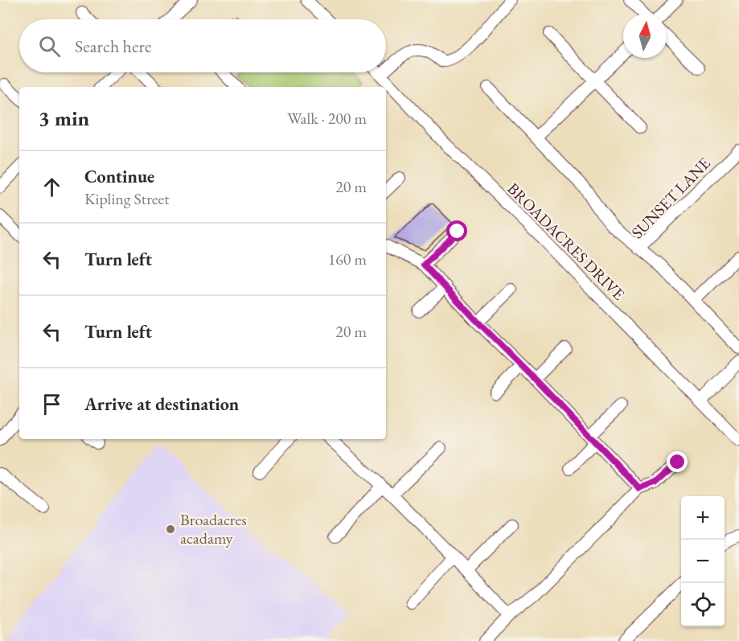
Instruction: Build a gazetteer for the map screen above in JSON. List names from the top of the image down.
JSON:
{
  "streets": {
    "street": ["SUNSET LANE", "BROADACRES DRIVE"]
  },
  "places": ["Broadacres acadamy"],
  "north": "top",
  "page": {
    "search": "Search here",
    "heading": ["3 min", "Walk · 200 m"],
    "list": [
      ["Continue", "Kipling Street", "20 m"],
      ["Turn left", "160 m"],
      ["Turn left", "20 m"],
      "Arrive at destination"
    ],
    "map_buttons": ["+", "−"]
  }
}
